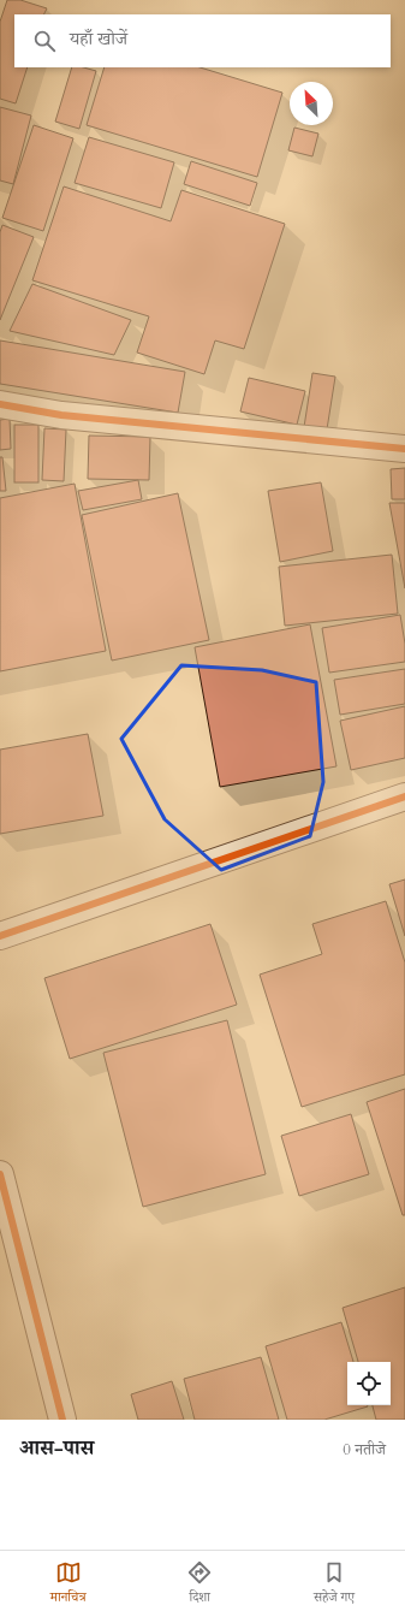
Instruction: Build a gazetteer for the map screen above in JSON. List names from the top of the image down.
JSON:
{
  "north": "top left",
  "page": {
    "search": "यहाँ खोजें",
    "heading": ["आस-पास", "0 नतीजे"],
    "nav": ["मानचित्र", "दिशा", "सहेजे गए"]
  }
}
